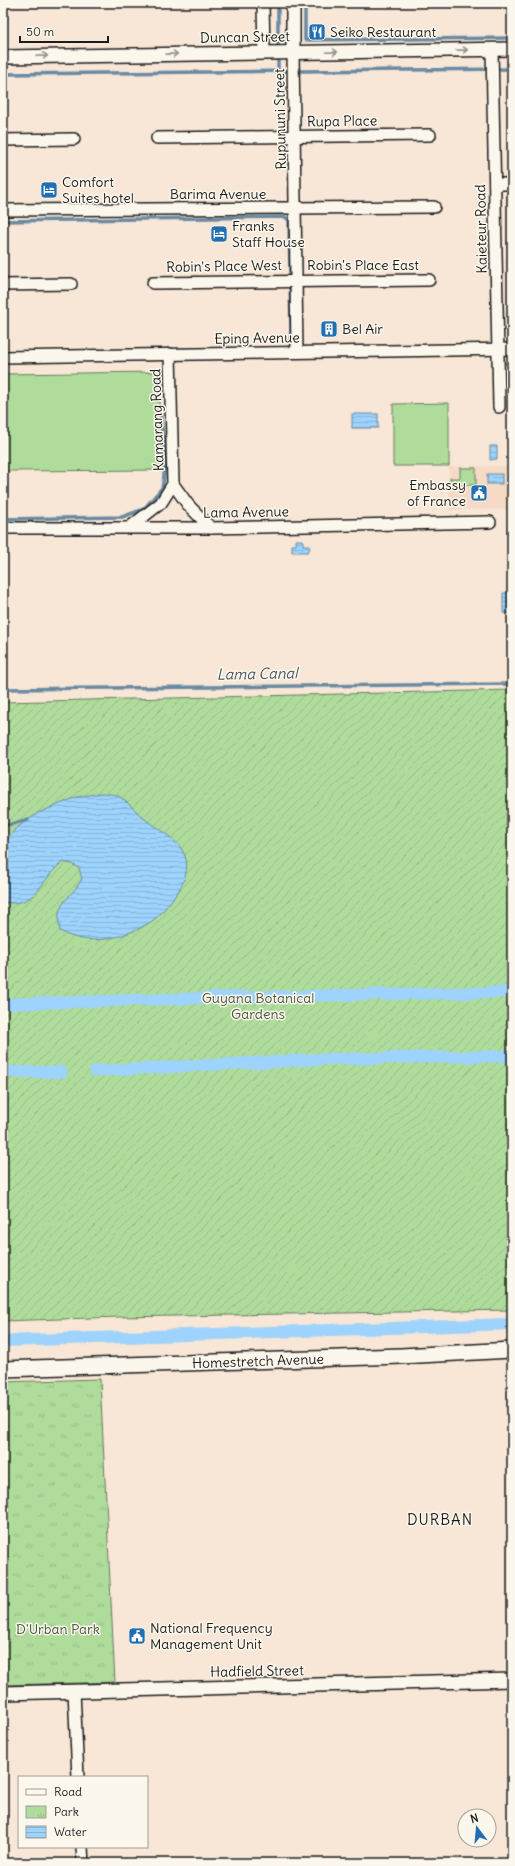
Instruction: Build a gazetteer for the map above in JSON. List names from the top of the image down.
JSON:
{
  "streets": {
    "main road": ["Homestretch Avenue"],
    "street": [
      "Duncan Street",
      "Rupununi Street",
      "Rupa Place",
      "Barima Avenue",
      "Kaieteur Road",
      "Robin's Place East",
      "Robin's Place West",
      "Eping Avenue",
      "Kamarang Road",
      "Lama Avenue",
      "Hadfield Street"
    ]
  },
  "crossings": [
    ["Duncan Street", "Rupununi Street"],
    ["Duncan Street", "Kaieteur Road"],
    ["Rupununi Street", "Rupa Place"],
    ["Rupununi Street", "Barima Avenue"],
    ["Rupununi Street", "Robin's Place East"],
    ["Rupununi Street", "Robin's Place West"],
    ["Rupununi Street", "Eping Avenue"],
    ["Kaieteur Road", "Eping Avenue"],
    ["Robin's Place East", "Robin's Place West"],
    ["Eping Avenue", "Kamarang Road"],
    ["Kamarang Road", "Lama Avenue"]
  ],
  "one_way": ["Duncan Street"],
  "districts": ["DURBAN"],
  "water": ["Lama Canal"],
  "parks": ["Guyana Botanical Gardens", "D'Urban Park"],
  "places": {
    "restaurant": ["Seiko Restaurant"],
    "hotel": ["Comfort Suites hotel", "Franks Staff House"],
    "building": ["Bel Air"],
    "public building": ["Embassy of France", "National Frequency Management Unit"]
  },
  "legend": ["Road", "Park", "Water"],
  "scale_bar": "50 m",
  "north": "top"
}
